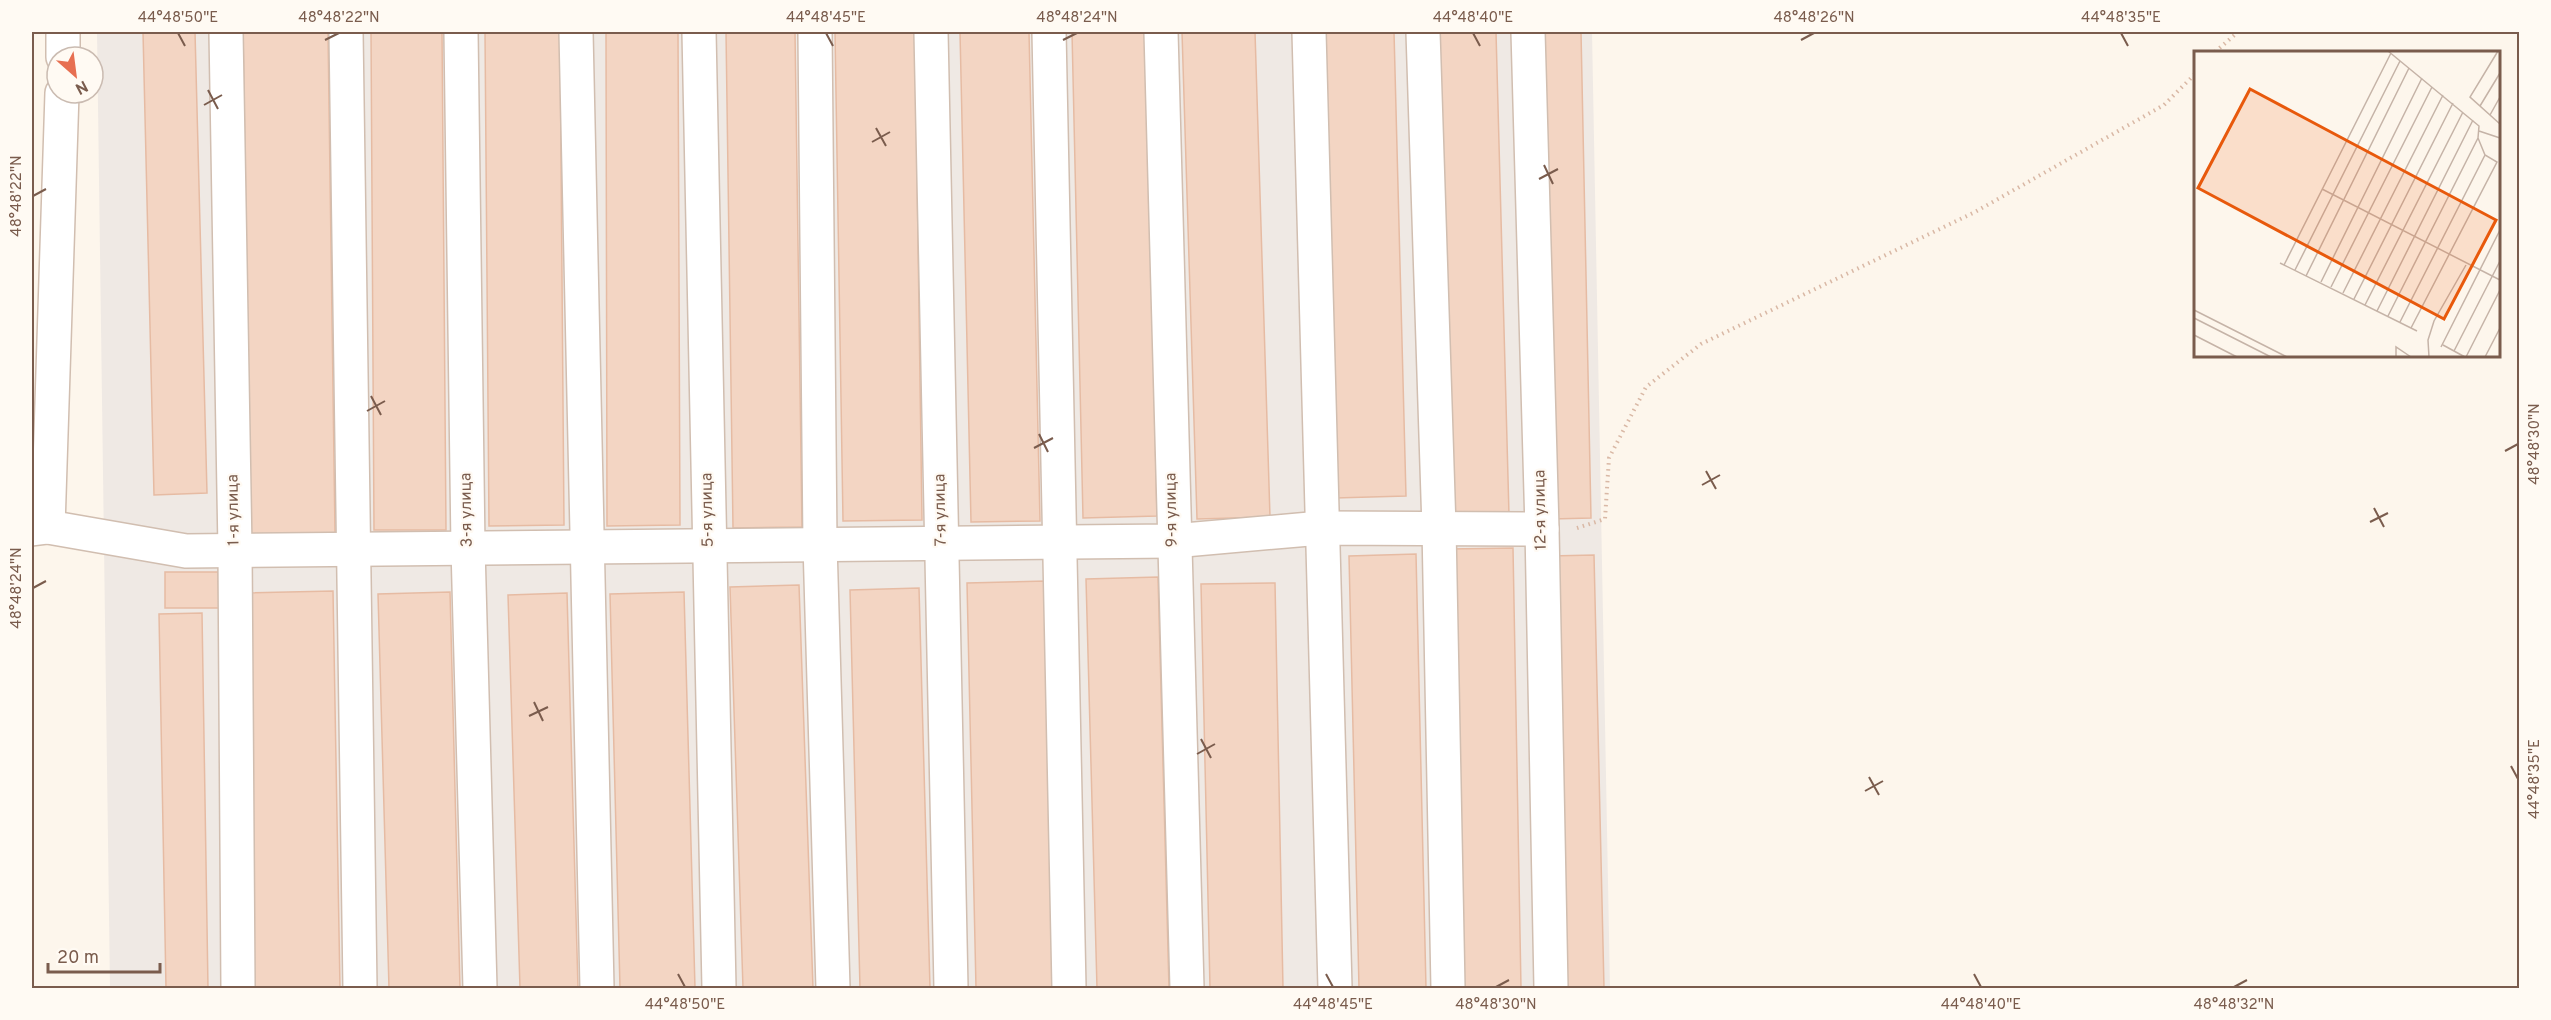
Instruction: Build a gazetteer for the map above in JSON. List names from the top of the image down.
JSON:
{
  "streets": {
    "street": [
      "1-я улица",
      "3-я улица",
      "5-я улица",
      "7-я улица",
      "9-я улица",
      "12-я улица"
    ]
  },
  "scale_bar": "20 m",
  "north": "bottom right",
  "coordinates": [
    "44°48'50\"E",
    "48°48'22\"N",
    "44°48'45\"E",
    "48°48'24\"N",
    "44°48'40\"E",
    "48°48'26\"N",
    "44°48'35\"E",
    "48°48'30\"N",
    "48°48'32\"N"
  ]
}
